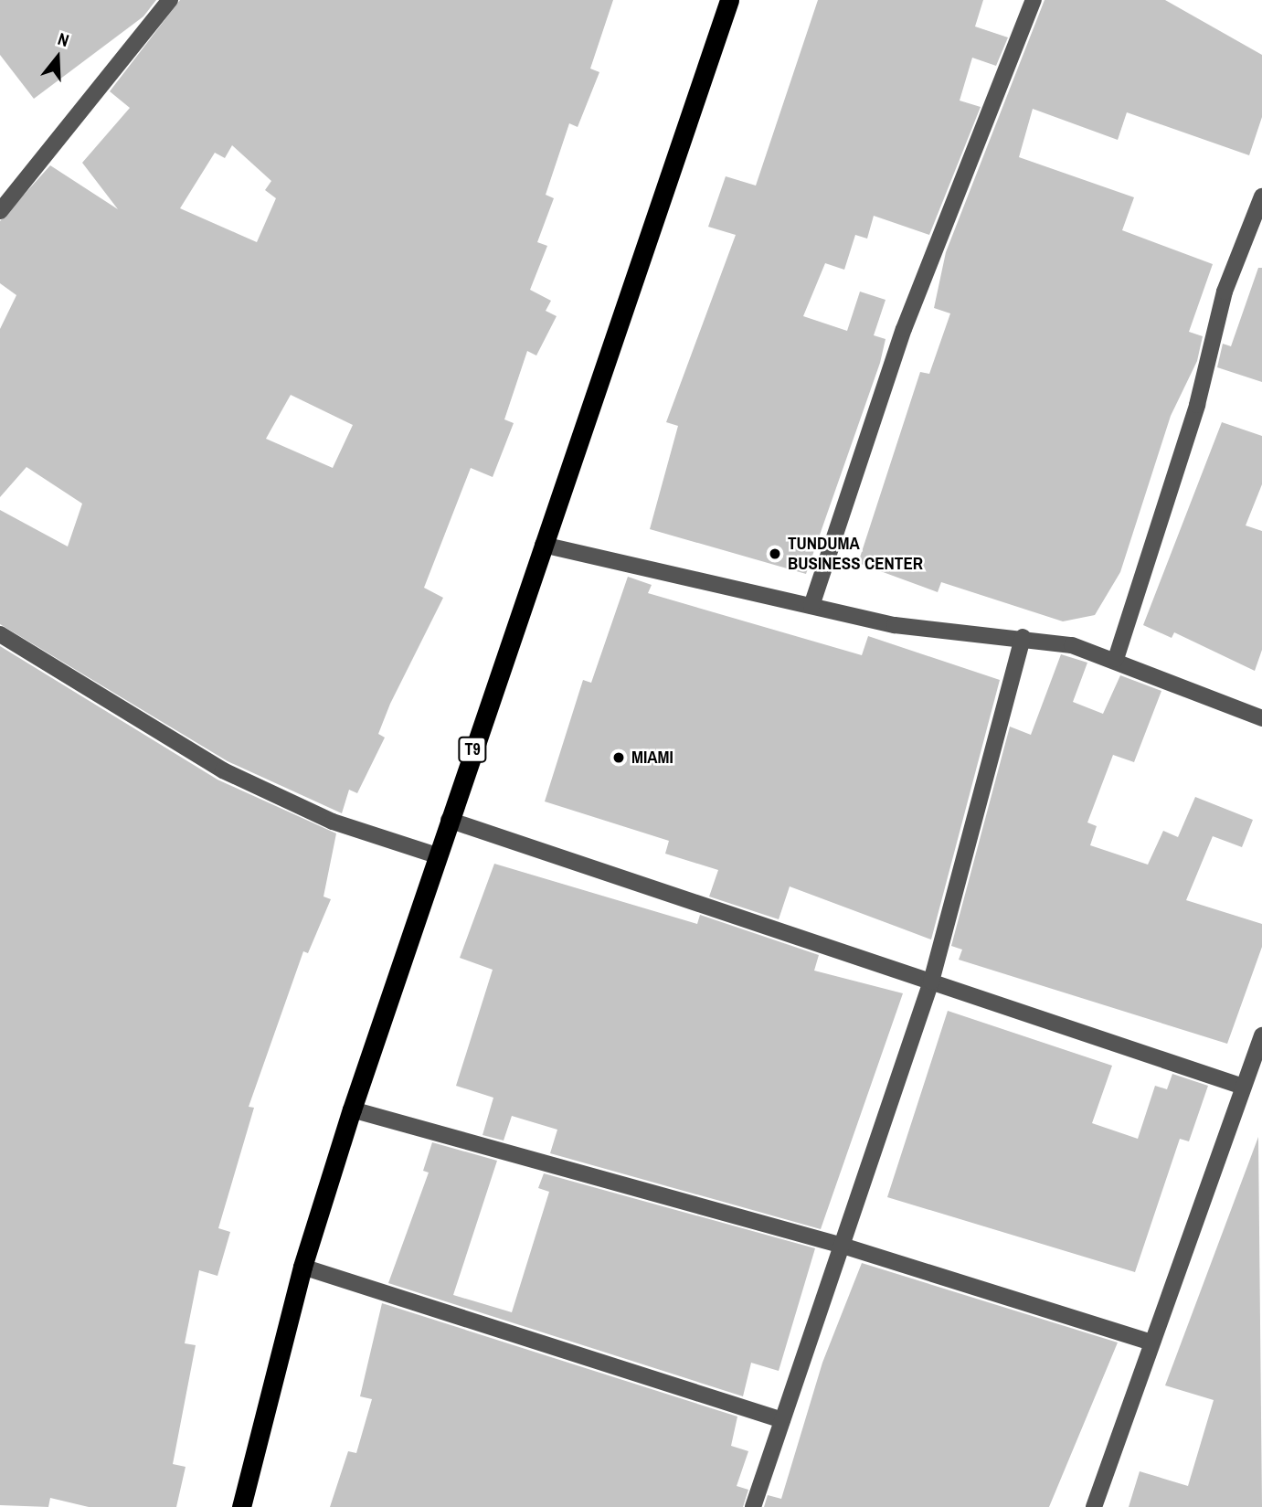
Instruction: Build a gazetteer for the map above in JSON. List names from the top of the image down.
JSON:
{
  "streets": {
    "highway": ["T9"]
  },
  "places": ["TUNDUMA BUSINESS CENTER", "MIAMI"],
  "north": "top"
}
